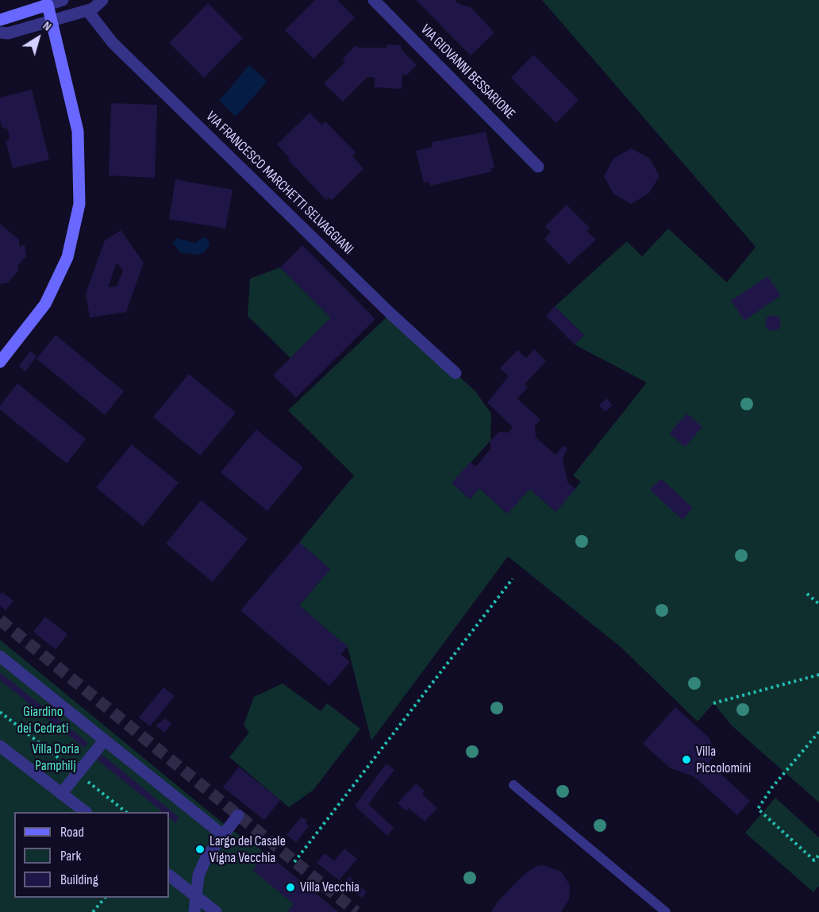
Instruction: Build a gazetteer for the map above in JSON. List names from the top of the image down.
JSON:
{
  "streets": {
    "street": ["VIA GIOVANNI BESSARIONE", "VIA FRANCESCO MARCHETTI SELVAGGIANI"]
  },
  "parks": ["Giardino dei Cedrati", "Villa Doria Pamphilj"],
  "places": ["Villa Piccolomini", "Largo del Casale Vigna Vecchia", "Villa Vecchia"],
  "legend": ["Road", "Park", "Building"],
  "north": "top right"
}
